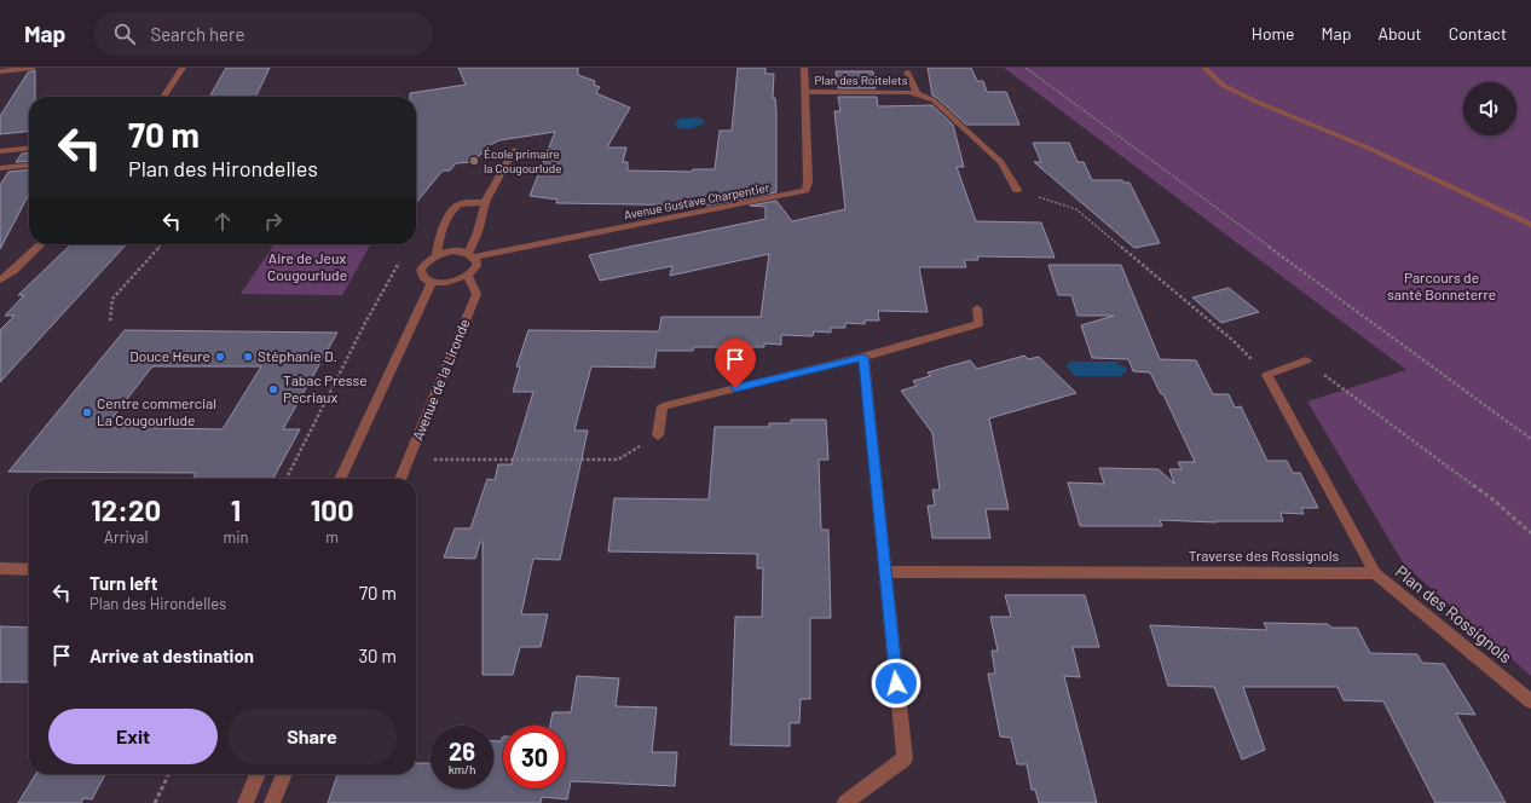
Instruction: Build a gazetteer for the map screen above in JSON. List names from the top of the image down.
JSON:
{
  "streets": {
    "street": [
      "Plan des Roitelets",
      "Avenue Gustave Charpentier",
      "Avenue de la Lironde",
      "Traverse des Rossignols",
      "Plan des Rossignols"
    ]
  },
  "crossings": [
    ["Plan des Roitelets", "Avenue Gustave Charpentier"],
    ["Traverse des Rossignols", "Plan des Rossignols"]
  ],
  "parks": ["Aire de Jeux Cougourlude", "Parcours de santé Bonneterre"],
  "places": [
    "École primaire la Cougourlude",
    "Douce Heure",
    "Stéphanie D.",
    "Tabac Presse Pecriaux",
    "Centre commercial La Cougourlude"
  ],
  "page": {
    "header": "Map",
    "search": "Search here",
    "nav": [
      "Home",
      "Map",
      "About",
      "Contact"
    ],
    "turn": ["70 m", "Plan des Hirondelles"],
    "eta": [
      "12:20",
      "Arrival",
      "1",
      "min",
      "100",
      "m"
    ],
    "list": [
      {
        "name": "Turn left",
        "note": "Plan des Hirondelles",
        "value": "70 m"
      },
      {
        "name": "Arrive at destination",
        "value": "30 m"
      }
    ],
    "buttons": ["Exit", "Share"],
    "speed": "26 km/h",
    "limit": "30"
  }
}
